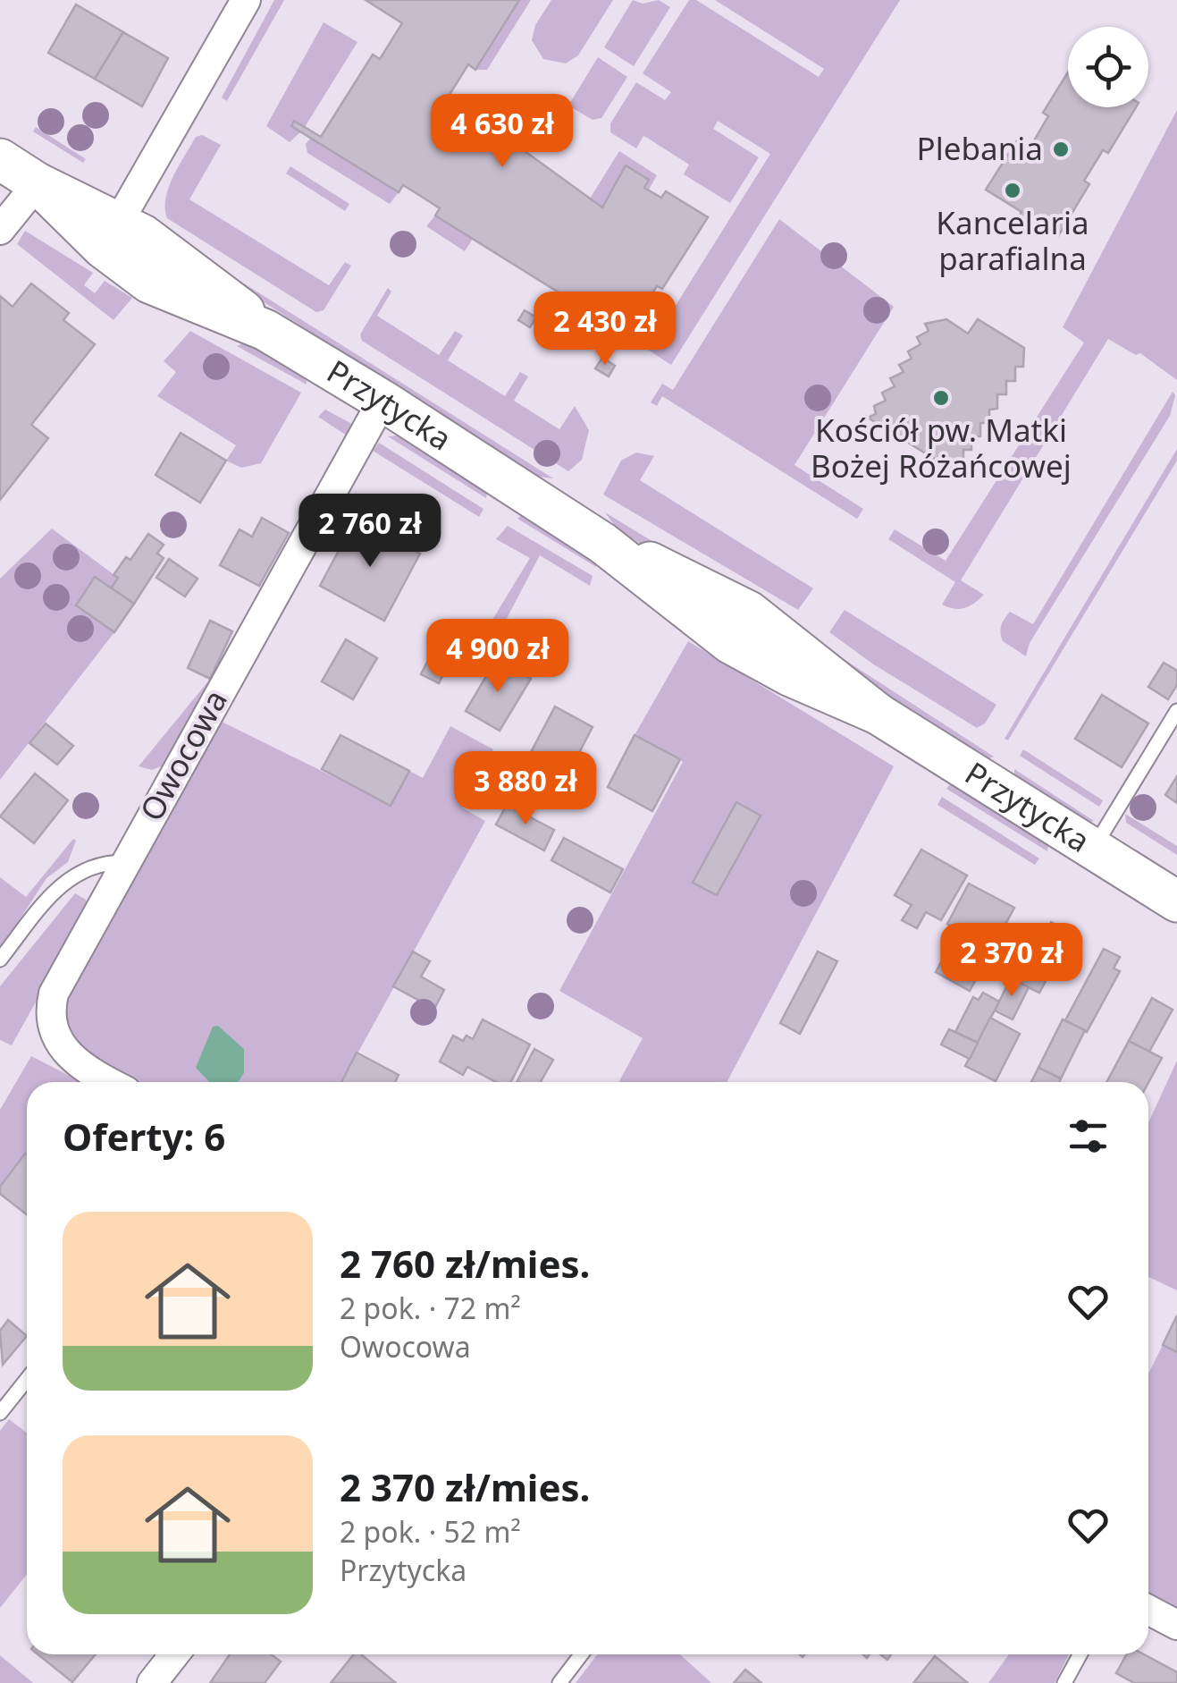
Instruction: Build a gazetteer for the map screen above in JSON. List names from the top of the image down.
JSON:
{
  "streets": {
    "main road": ["Przytycka"],
    "street": ["Owocowa"]
  },
  "crossings": [
    ["Przytycka", "Owocowa"]
  ],
  "places": ["Plebania", "Kancelaria parafialna", "Kościół pw. Matki Bożej Różańcowej"],
  "page": {
    "price": [
      "4 630 zł",
      "2 430 zł",
      "2 760 zł",
      "4 900 zł",
      "3 880 zł",
      "2 370 zł"
    ],
    "heading": "Oferty: 6",
    "list": [
      {
        "name": "2 760 zł/mies.",
        "note": "2 pok. · 72 m² · Owocowa"
      },
      {
        "name": "2 370 zł/mies.",
        "note": "2 pok. · 52 m² · Przytycka"
      }
    ]
  }
}
